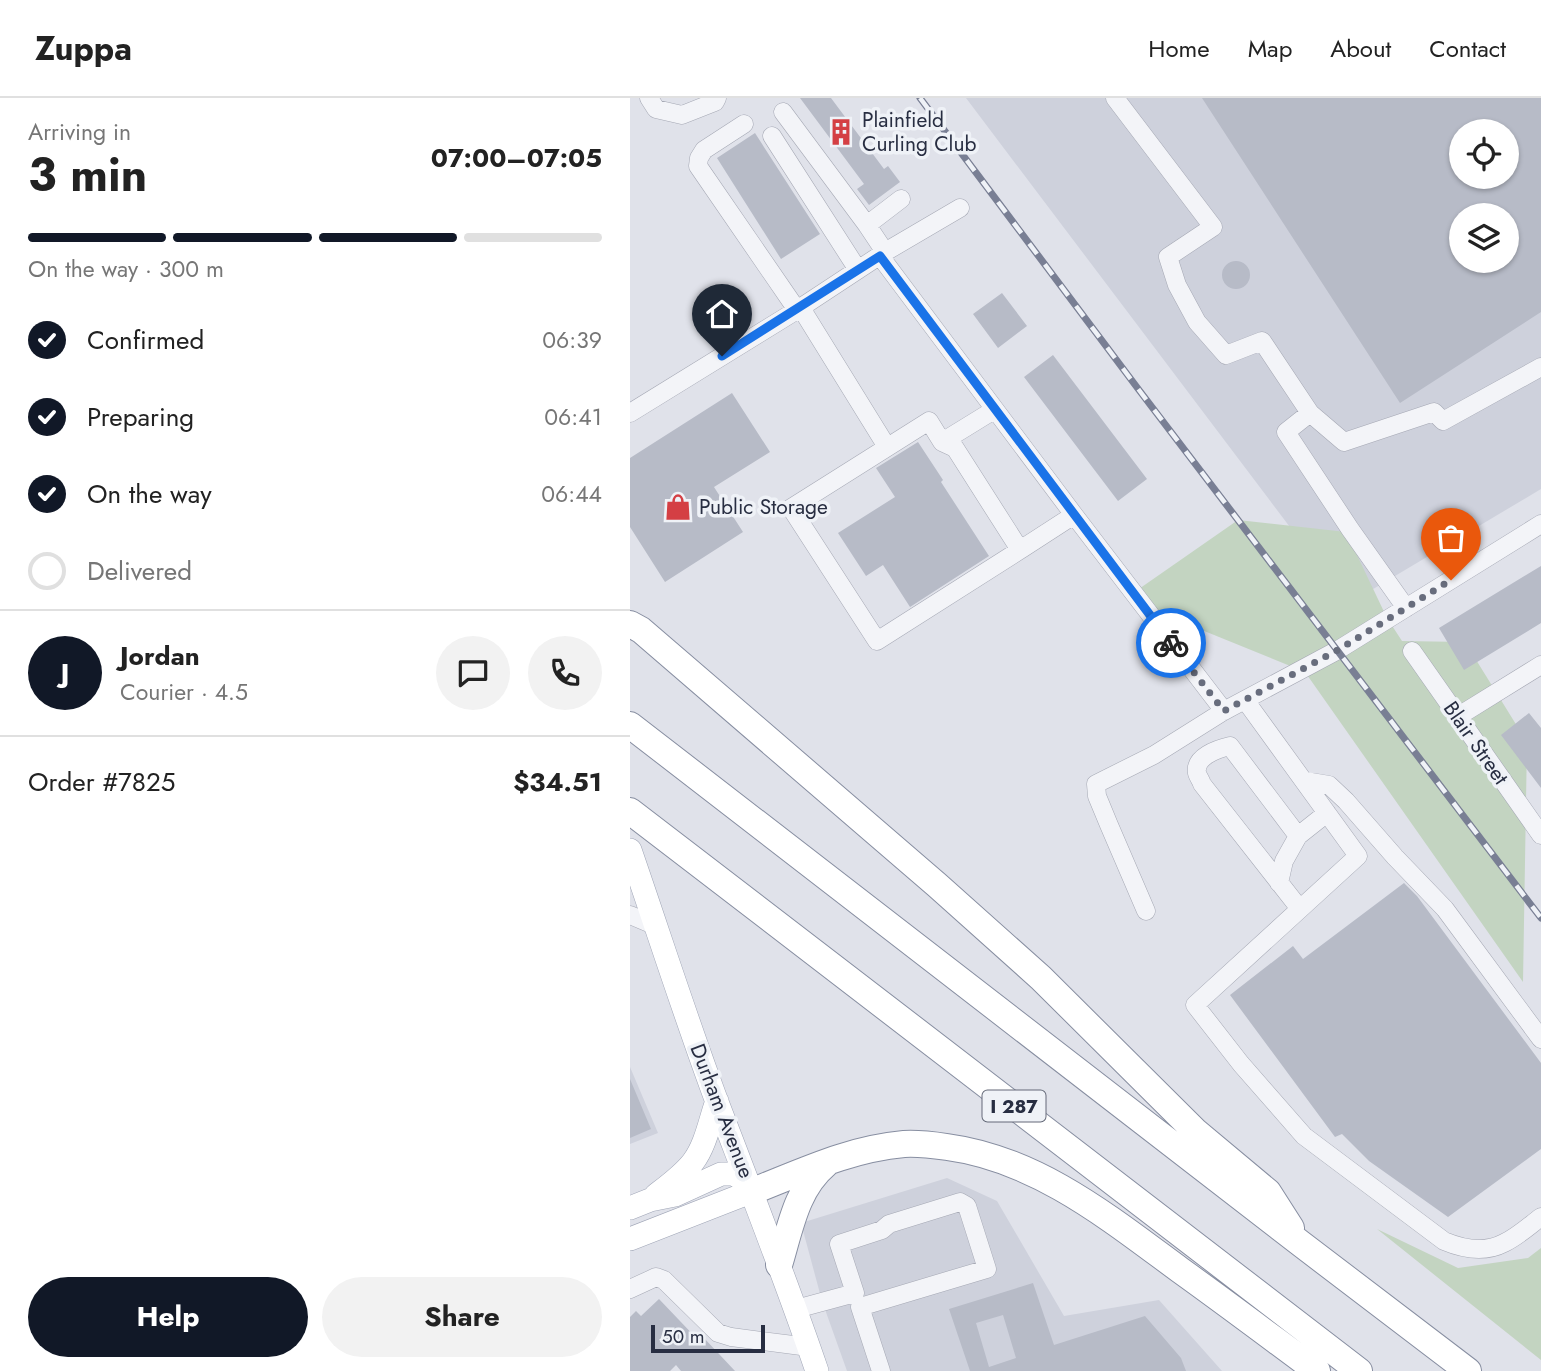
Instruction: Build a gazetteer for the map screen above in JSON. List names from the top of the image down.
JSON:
{
  "streets": {
    "highway": ["I 287"],
    "main road": ["Durham Avenue"],
    "street": ["Blair Street"]
  },
  "places": {
    "building": ["Plainfield Curling Club"],
    "shop": ["Public Storage"]
  },
  "scale_bar": "50 m",
  "page": {
    "header": "Zuppa",
    "nav": [
      "Home",
      "Map",
      "About",
      "Contact"
    ],
    "heading": ["3 min", "Arriving in", "07:00–07:05"],
    "panel": [
      "Jordan",
      "Courier · 4.5",
      "Order #7825",
      "$34.51"
    ],
    "bar": "On the way · 300 m",
    "list": [
      ["Confirmed", "06:39"],
      ["Preparing", "06:41"],
      ["On the way", "06:44"],
      "Delivered"
    ],
    "round": "J",
    "buttons": ["Help", "Share"],
    "scale": "50 m"
  }
}
